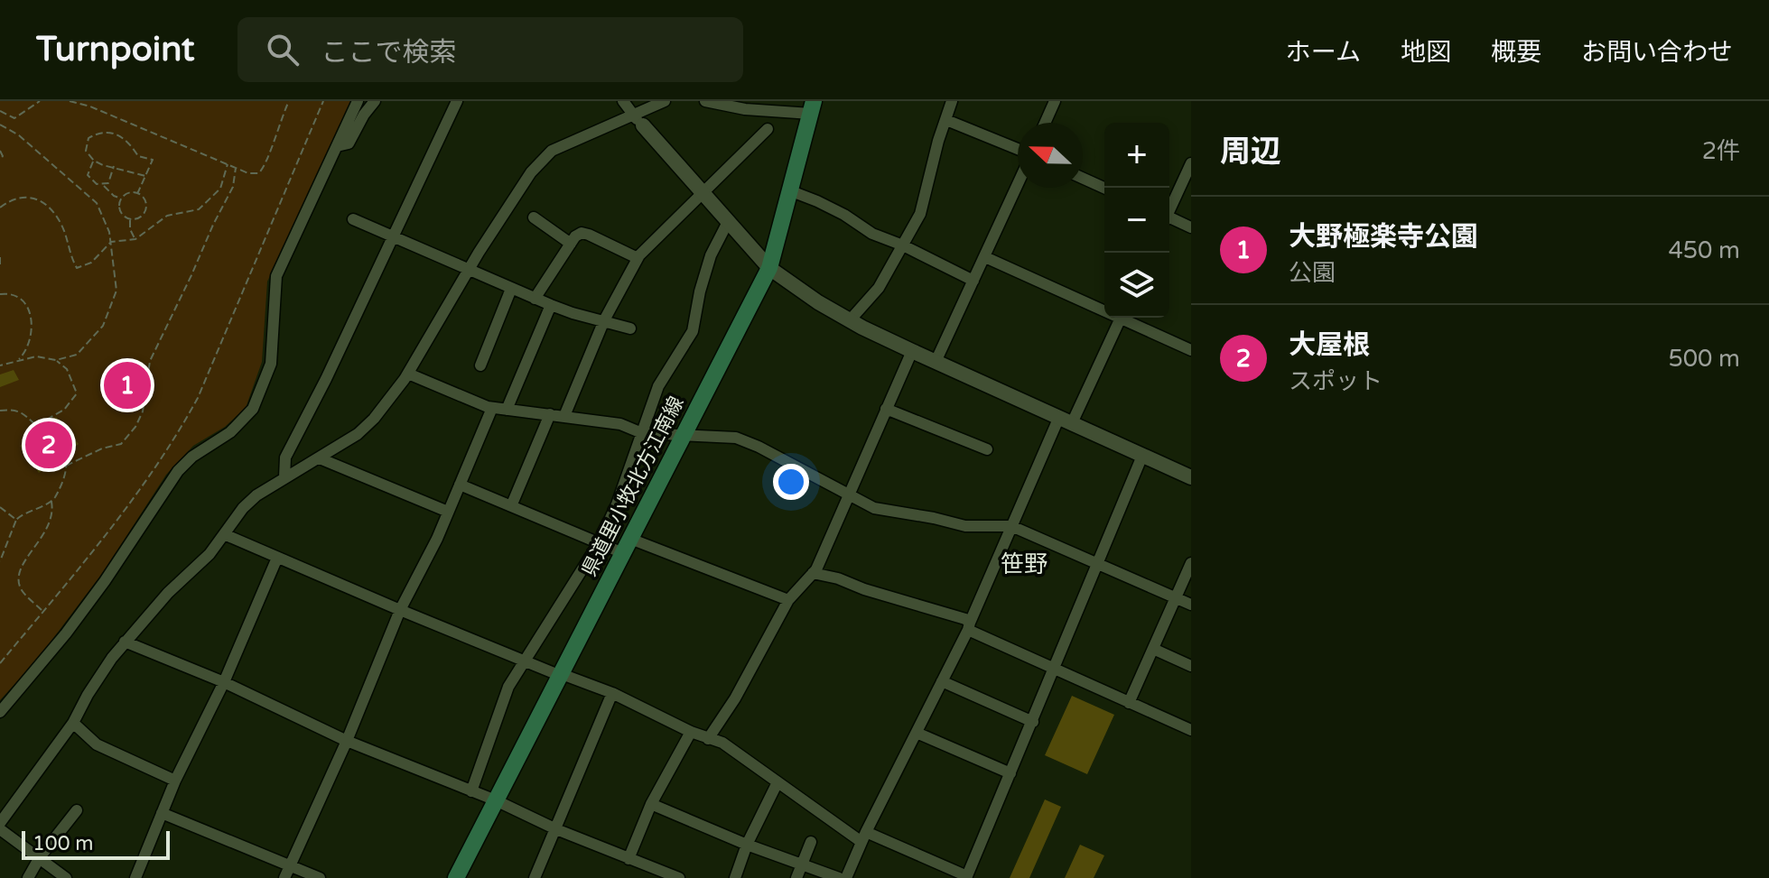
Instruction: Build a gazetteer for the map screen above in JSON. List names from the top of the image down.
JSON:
{
  "streets": {
    "main road": ["県道里小牧北方江南線"]
  },
  "districts": ["笹野"],
  "scale_bar": "100 m",
  "north": "left",
  "page": {
    "header": "Turnpoint",
    "search": "ここで検索",
    "nav": [
      "ホーム",
      "地図",
      "概要",
      "お問い合わせ"
    ],
    "heading": ["周辺", "2件"],
    "map_buttons": ["+", "−"],
    "list": [
      {
        "mark": "1",
        "name": "大野極楽寺公園",
        "note": "公園",
        "value": "450 m"
      },
      {
        "mark": "2",
        "name": "大屋根",
        "note": "スポット",
        "value": "500 m"
      }
    ],
    "pins": ["1", "2"],
    "scale": "100 m"
  }
}
